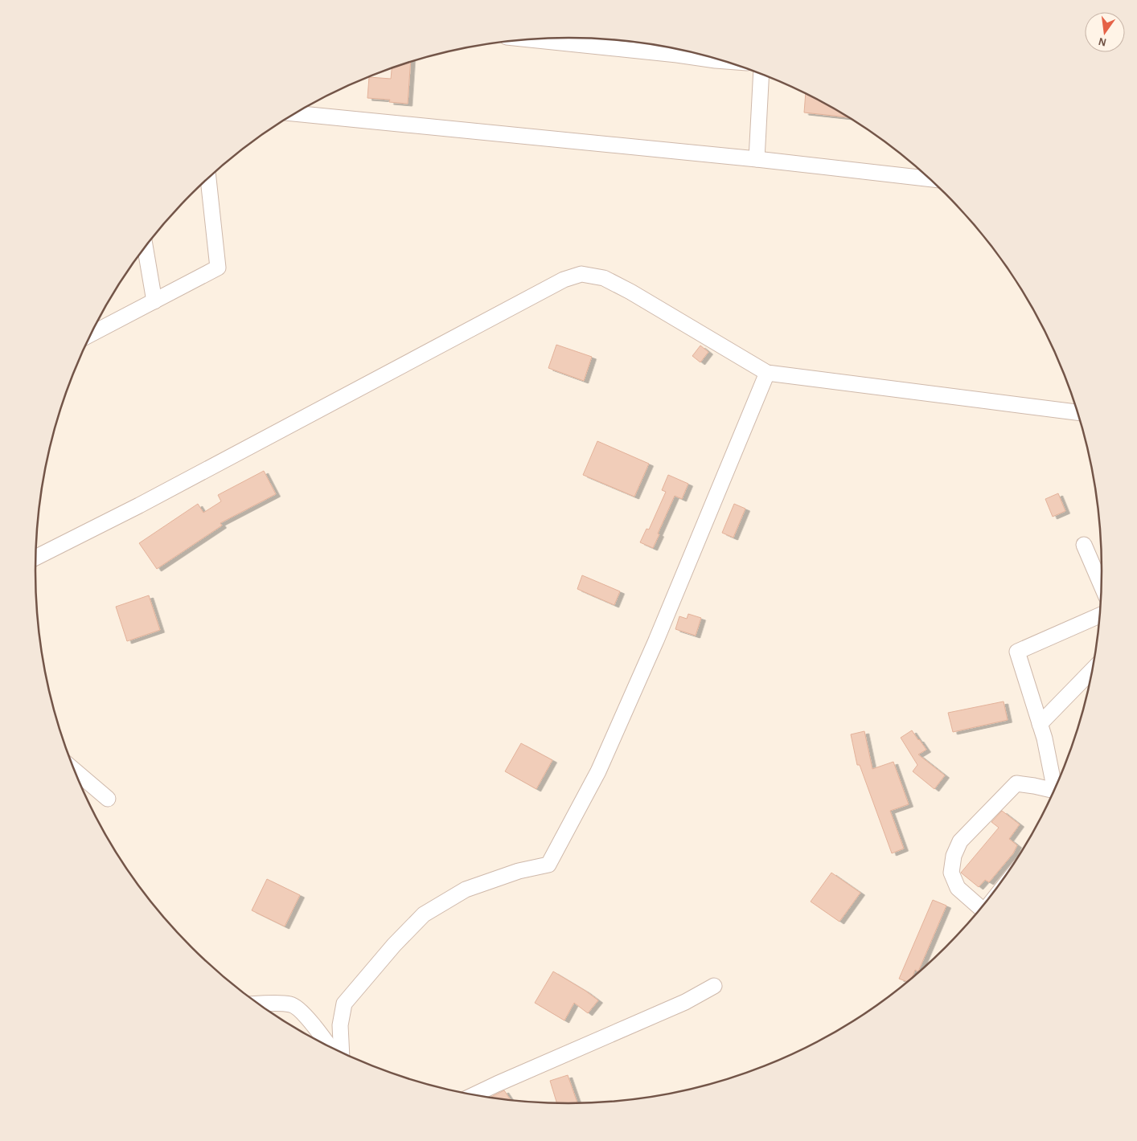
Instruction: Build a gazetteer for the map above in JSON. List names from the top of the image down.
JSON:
{
  "north": "bottom"
}
